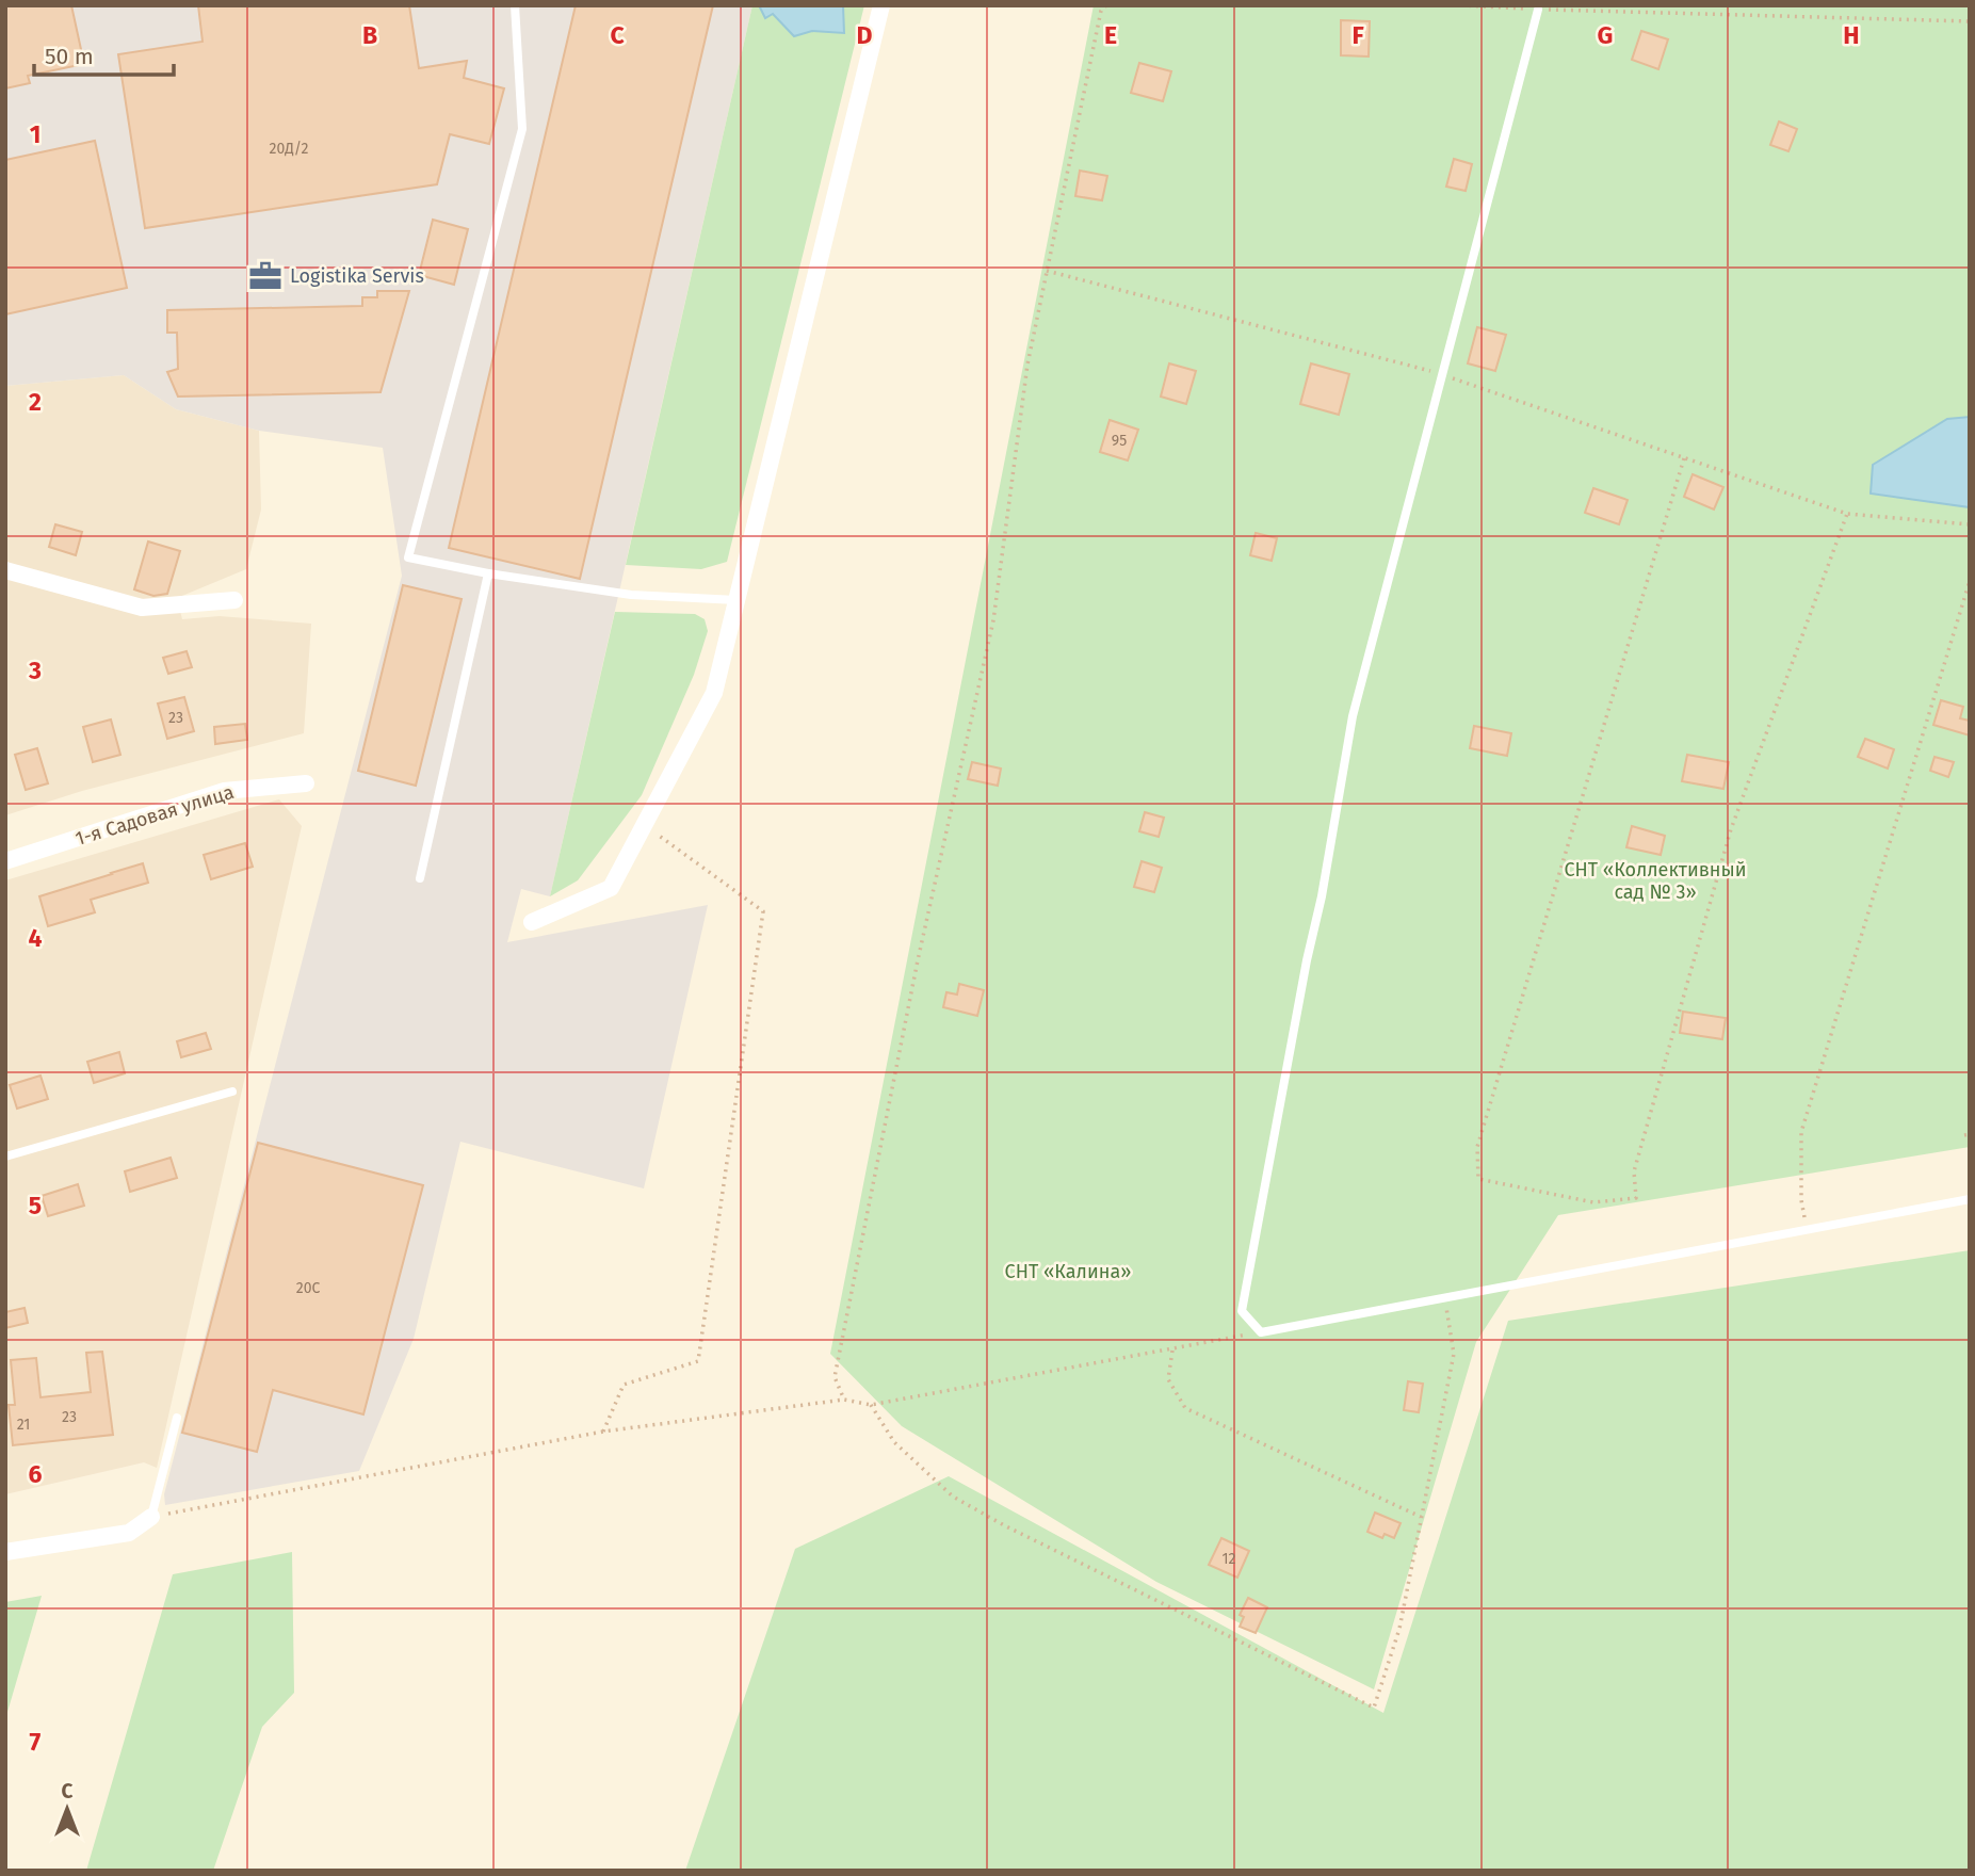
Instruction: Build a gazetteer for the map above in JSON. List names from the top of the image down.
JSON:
{
  "streets": {
    "street": ["1-я Садовая улица"]
  },
  "parks": ["СНТ «Коллективный сад № 3»", "СНТ «Калина»"],
  "places": {
    "office": ["Logistika Servis"]
  },
  "house_numbers": [
    "20Д/2",
    "95",
    "23",
    "20С",
    "23",
    "21",
    "12"
  ],
  "scale_bar": "50 m",
  "north": "top",
  "grid": {
    "columns": [
      "B",
      "C",
      "D",
      "E",
      "F",
      "G",
      "H"
    ],
    "rows": [
      "1",
      "2",
      "3",
      "4",
      "5",
      "6",
      "7"
    ]
  }
}
